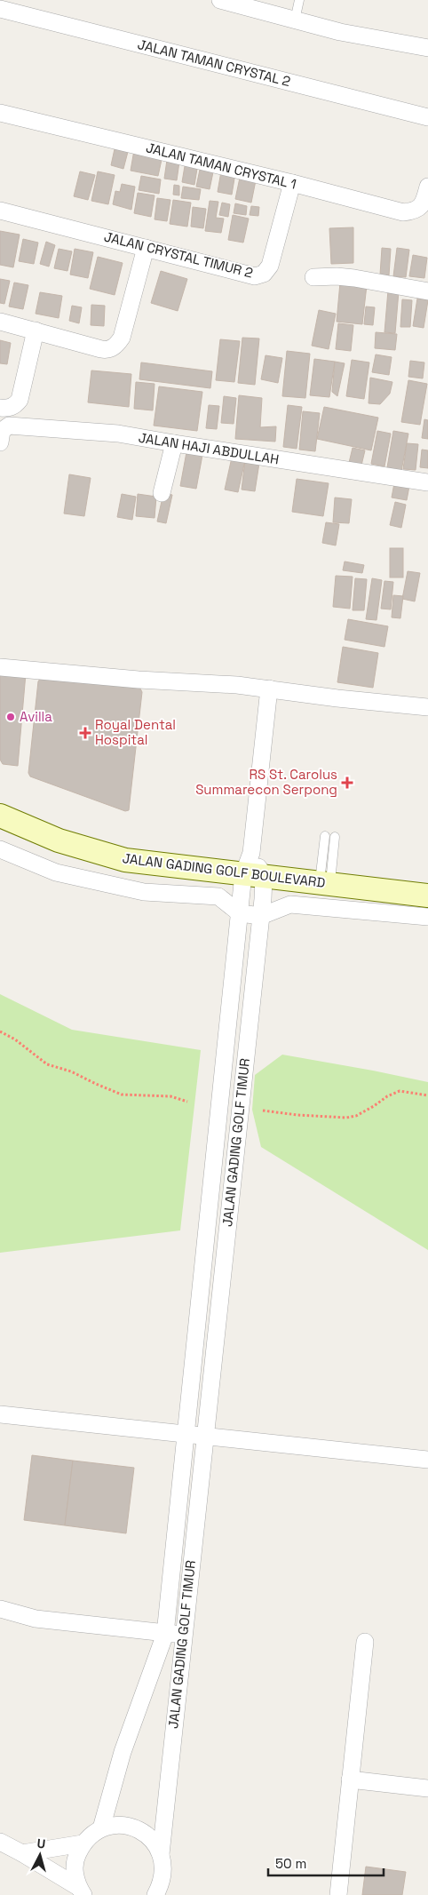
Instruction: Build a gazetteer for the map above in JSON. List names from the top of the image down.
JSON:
{
  "streets": {
    "main road": ["JALAN GADING GOLF BOULEVARD"],
    "street": [
      "JALAN TAMAN CRYSTAL 2",
      "JALAN TAMAN CRYSTAL 1",
      "JALAN CRYSTAL TIMUR 2",
      "JALAN HAJI ABDULLAH",
      "JALAN GADING GOLF TIMUR"
    ]
  },
  "crossings": [
    ["JALAN TAMAN CRYSTAL 1", "JALAN CRYSTAL TIMUR 2"],
    ["JALAN GADING GOLF BOULEVARD", "JALAN GADING GOLF TIMUR"]
  ],
  "places": {
    "other": ["Avilla"],
    "health": ["Royal Dental Hospital", "RS St. Carolus Summarecon Serpong"]
  },
  "scale_bar": "50 m",
  "north": "top"
}
